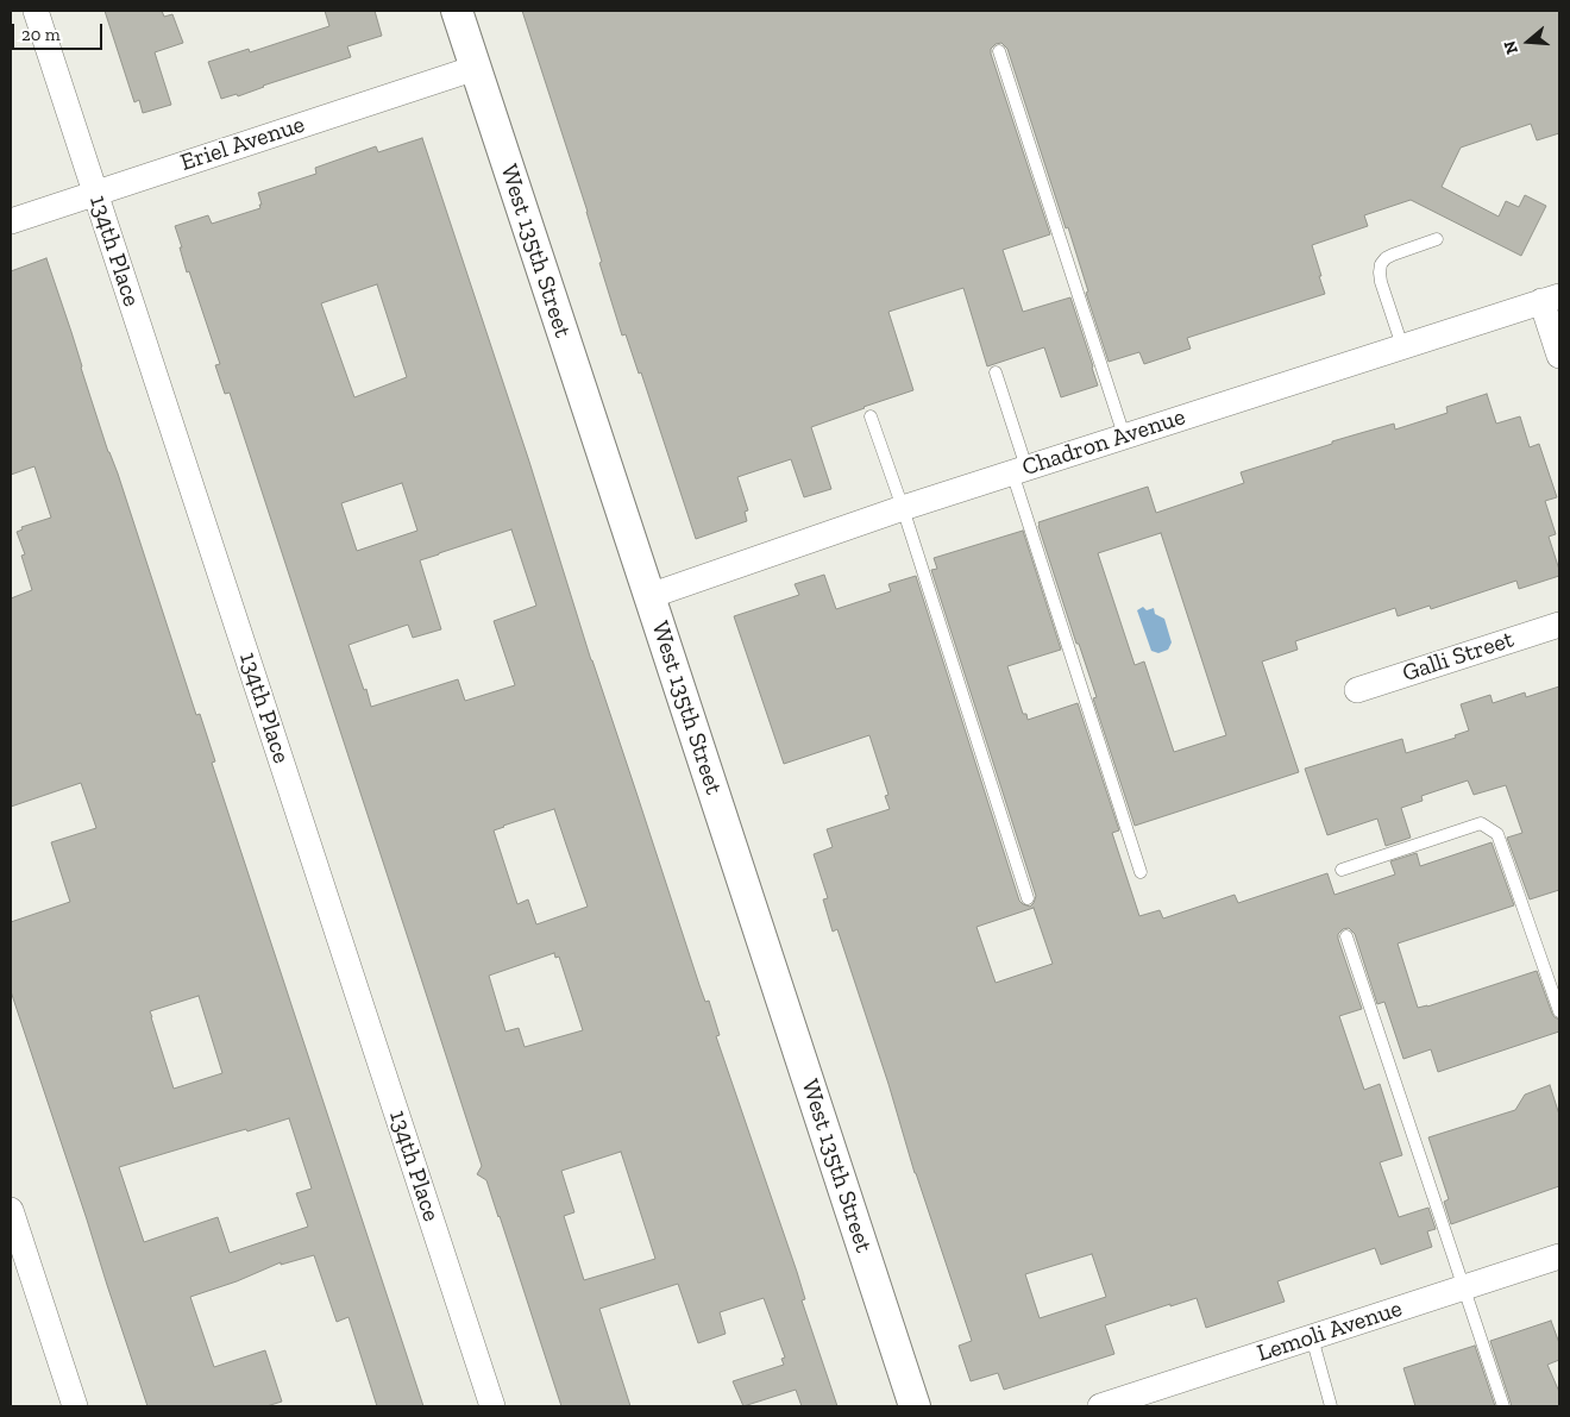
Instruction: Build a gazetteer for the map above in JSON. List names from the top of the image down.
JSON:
{
  "streets": {
    "street": [
      "Eriel Avenue",
      "134th Place",
      "West 135th Street",
      "Chadron Avenue",
      "Galli Street",
      "Lemoli Avenue"
    ]
  },
  "crossings": [
    ["Eriel Avenue", "134th Place"],
    ["Eriel Avenue", "West 135th Street"],
    ["West 135th Street", "Chadron Avenue"]
  ],
  "scale_bar": "20 m",
  "north": "left"
}
